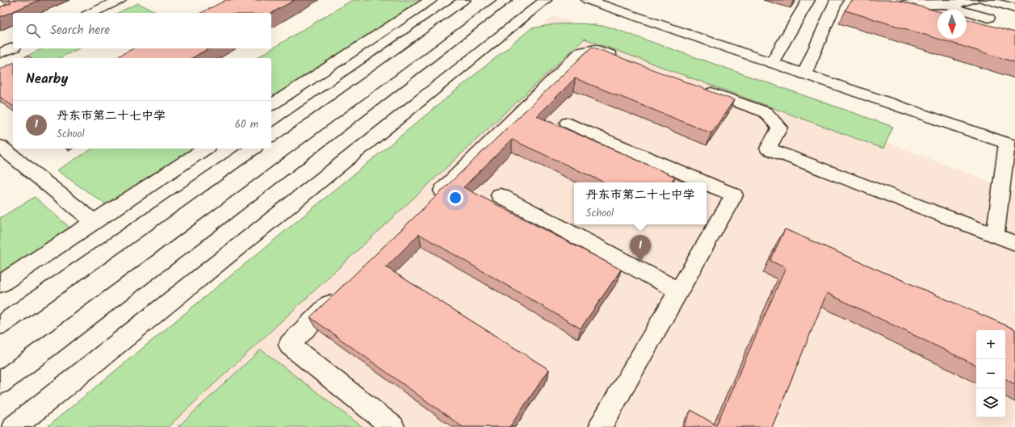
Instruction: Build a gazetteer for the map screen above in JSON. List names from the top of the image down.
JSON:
{
  "north": "bottom",
  "page": {
    "search": "Search here",
    "heading": "Nearby",
    "list": [
      {
        "mark": "1",
        "name": "丹东市第二十七中学",
        "note": "School",
        "value": "60 m"
      }
    ],
    "popup": ["丹东市第二十七中学", "School"],
    "pins": "1",
    "map_buttons": ["+", "−"]
  }
}
